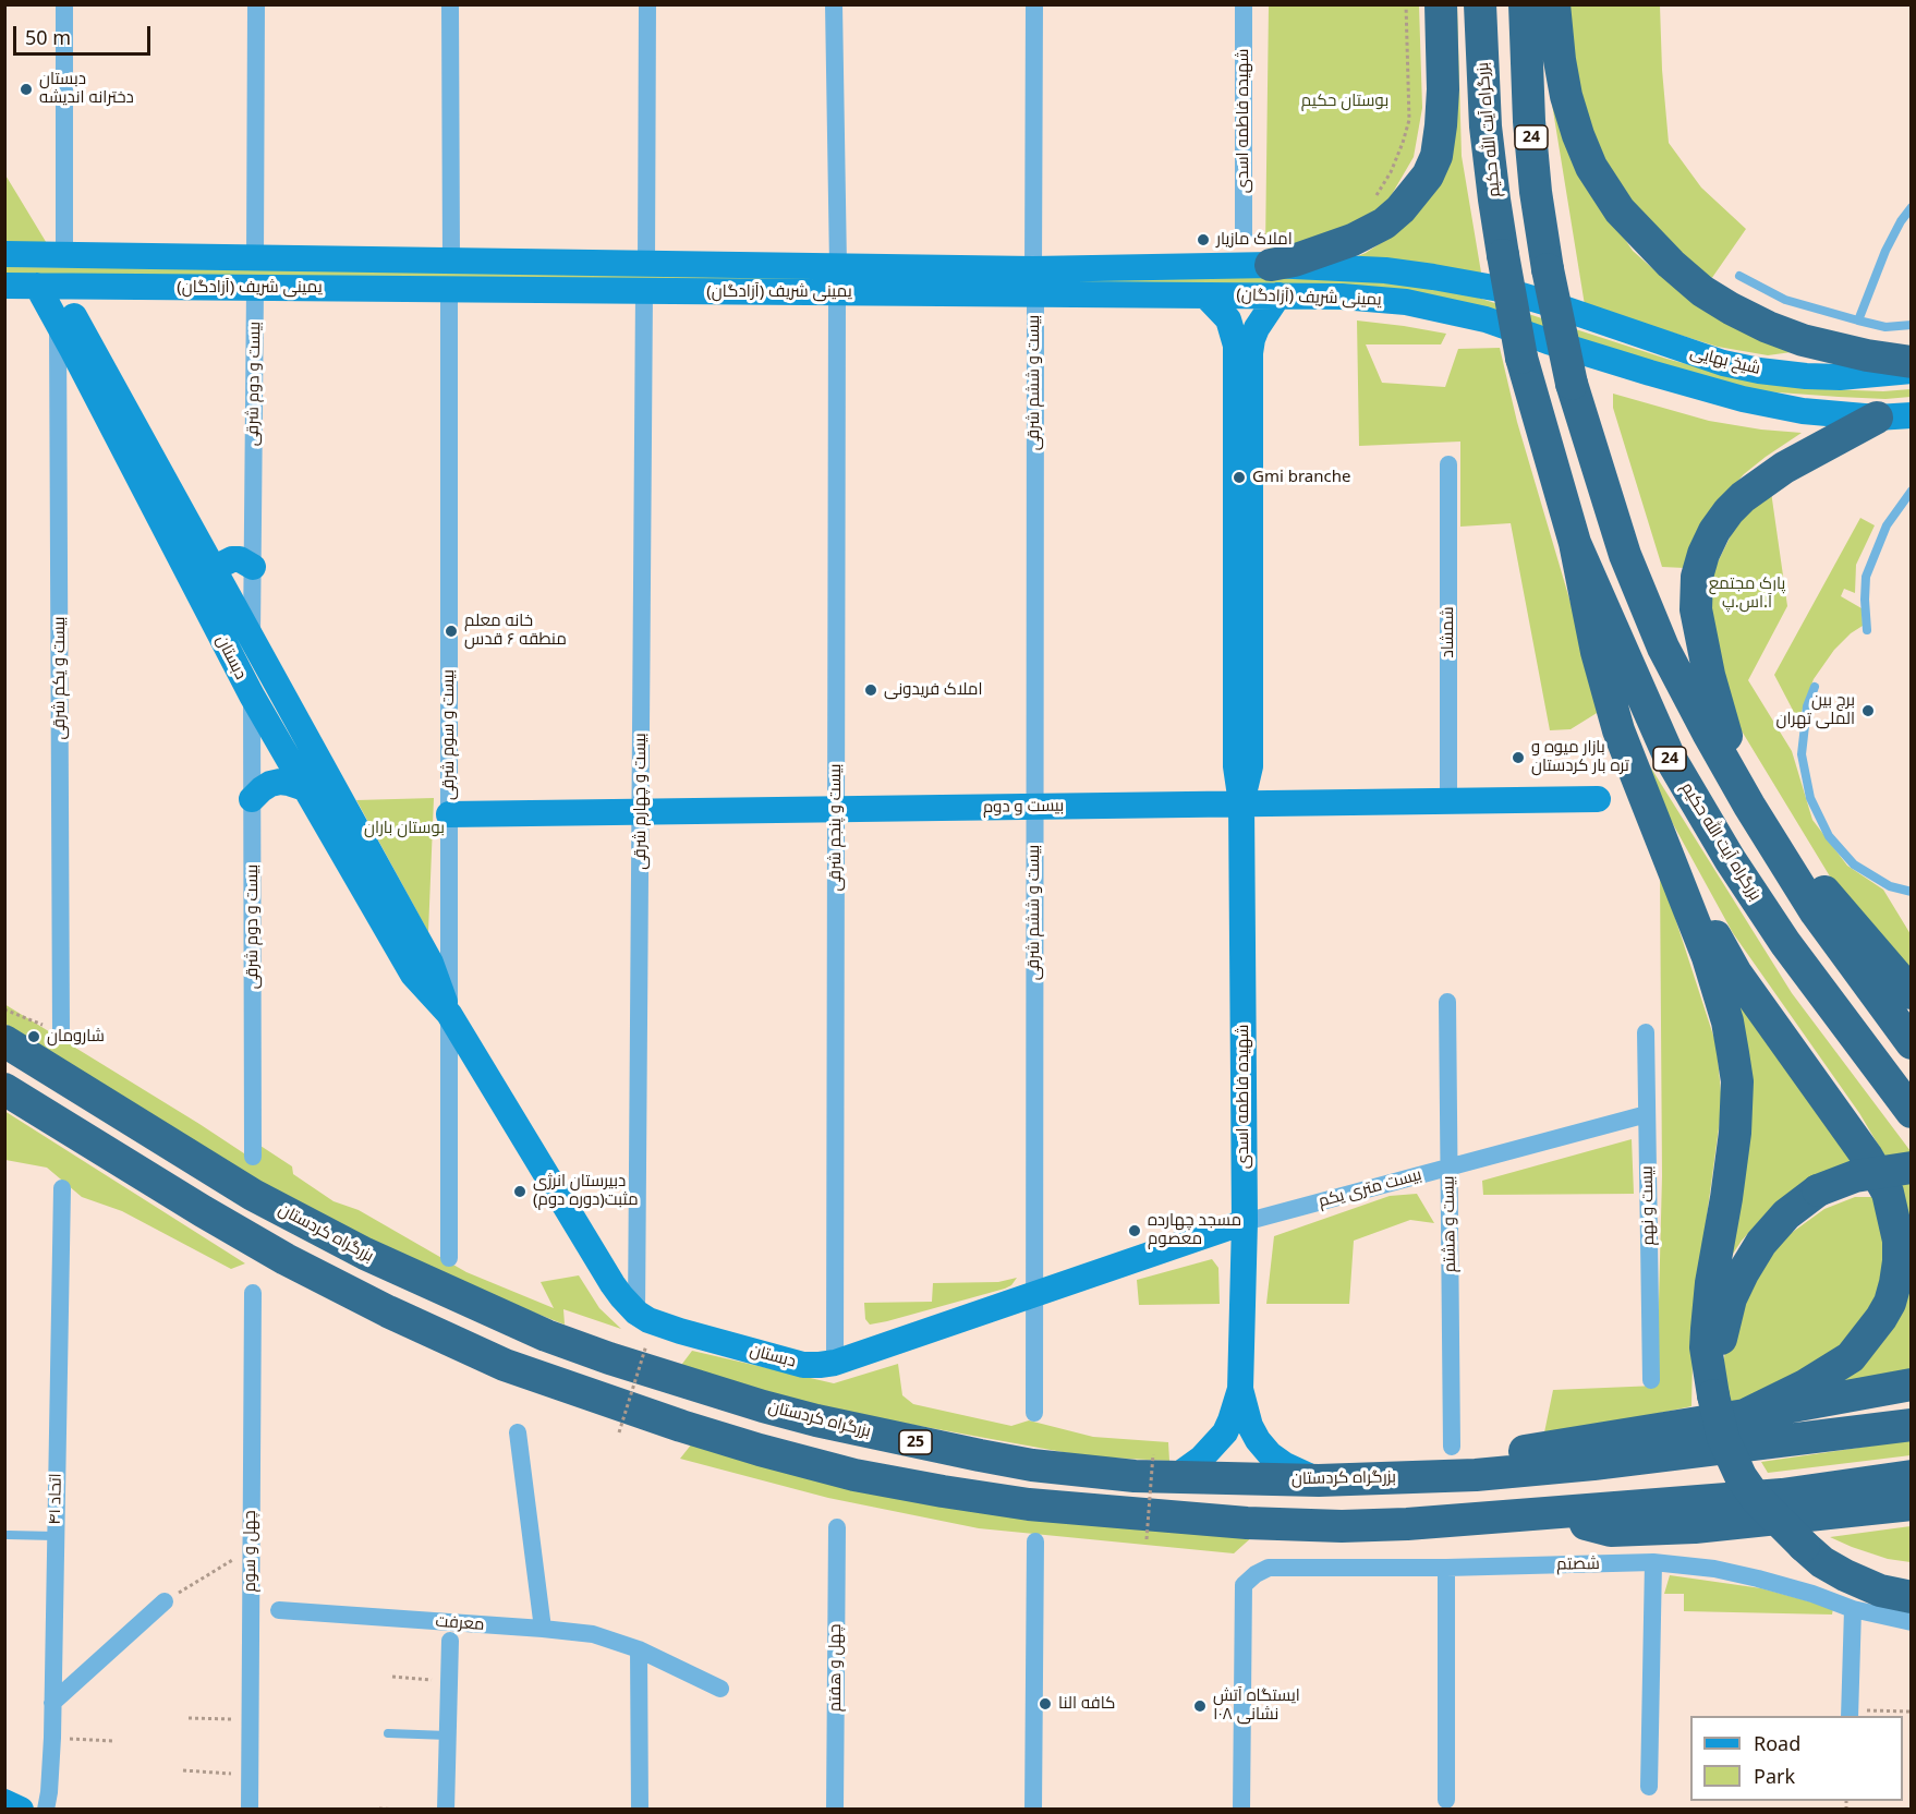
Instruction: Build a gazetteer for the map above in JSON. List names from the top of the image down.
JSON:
{
  "streets": {
    "highway": [
      "بزرگراه آیت الله حکیم",
      "24",
      "بزرگراه کردستان",
      "25"
    ],
    "street": [
      "شهیده فاطمه اسدی",
      "یمینی شریف (آزادگان)",
      "شیخ بهایی",
      "بیست و ششم شرقی",
      "بیست و دوم شرقی",
      "شمشاد",
      "دبستان",
      "بیست و یکم شرقی",
      "بیست و سوم شرقی",
      "بیست و چهارم شرقی",
      "بیست و دوم",
      "بیست و پنجم شرقی",
      "بیست متری یکم",
      "بیست و نهم",
      "بیست و هشتم",
      "اتحاد ۴۱",
      "چهل و سوم",
      "شصتم",
      "معرفت",
      "چهل و هفتم"
    ]
  },
  "crossings": [
    ["شهیده فاطمه اسدی", "یمینی شریف (آزادگان)"],
    ["شهیده فاطمه اسدی", "دبستان"],
    ["شهیده فاطمه اسدی", "بیست و دوم"],
    ["شهیده فاطمه اسدی", "بیست متری یکم"],
    ["بزرگراه آیت الله حکیم", "یمینی شریف (آزادگان)"],
    ["بزرگراه آیت الله حکیم", "شیخ بهایی"],
    ["یمینی شریف (آزادگان)", "شیخ بهایی"],
    ["یمینی شریف (آزادگان)", "بیست و ششم شرقی"],
    ["یمینی شریف (آزادگان)", "بیست و دوم شرقی"],
    ["یمینی شریف (آزادگان)", "دبستان"],
    ["یمینی شریف (آزادگان)", "بیست و سوم شرقی"],
    ["یمینی شریف (آزادگان)", "بیست و چهارم شرقی"],
    ["یمینی شریف (آزادگان)", "بیست و پنجم شرقی"],
    ["بیست و ششم شرقی", "دبستان"],
    ["بیست و ششم شرقی", "بیست و دوم"],
    ["بیست و دوم شرقی", "دبستان"],
    ["شمشاد", "بیست و دوم"],
    ["دبستان", "بیست و یکم شرقی"],
    ["دبستان", "بیست و سوم شرقی"],
    ["دبستان", "بیست و چهارم شرقی"],
    ["دبستان", "بیست و پنجم شرقی"],
    ["دبستان", "بیست متری یکم"],
    ["بیست و سوم شرقی", "بیست و دوم"],
    ["بیست و چهارم شرقی", "بیست و دوم"],
    ["بیست و دوم", "بیست و پنجم شرقی"],
    ["بیست متری یکم", "بیست و نهم"],
    ["بیست متری یکم", "بیست و هشتم"]
  ],
  "parks": ["بوستان حکیم", "پارک مجتمع آ.اس.پ", "بوستان باران"],
  "places": [
    "دبستان دخترانه اندیشه",
    "املاک مازیار",
    "Gmi branche",
    "خانه معلم منطقه ۶ قدس",
    "املاک فریدونی",
    "برج بین الملی تهران",
    "بازار میوه و تره بار کردستان",
    "شارومان",
    "دبیرستان انرژی مثبت(دوره دوم)",
    "مسجد چهارده معصوم",
    "کافه النا",
    "ایستگاه آتش نشانی ۱۰۸"
  ],
  "legend": ["Road", "Park"],
  "scale_bar": "50 m"
}
